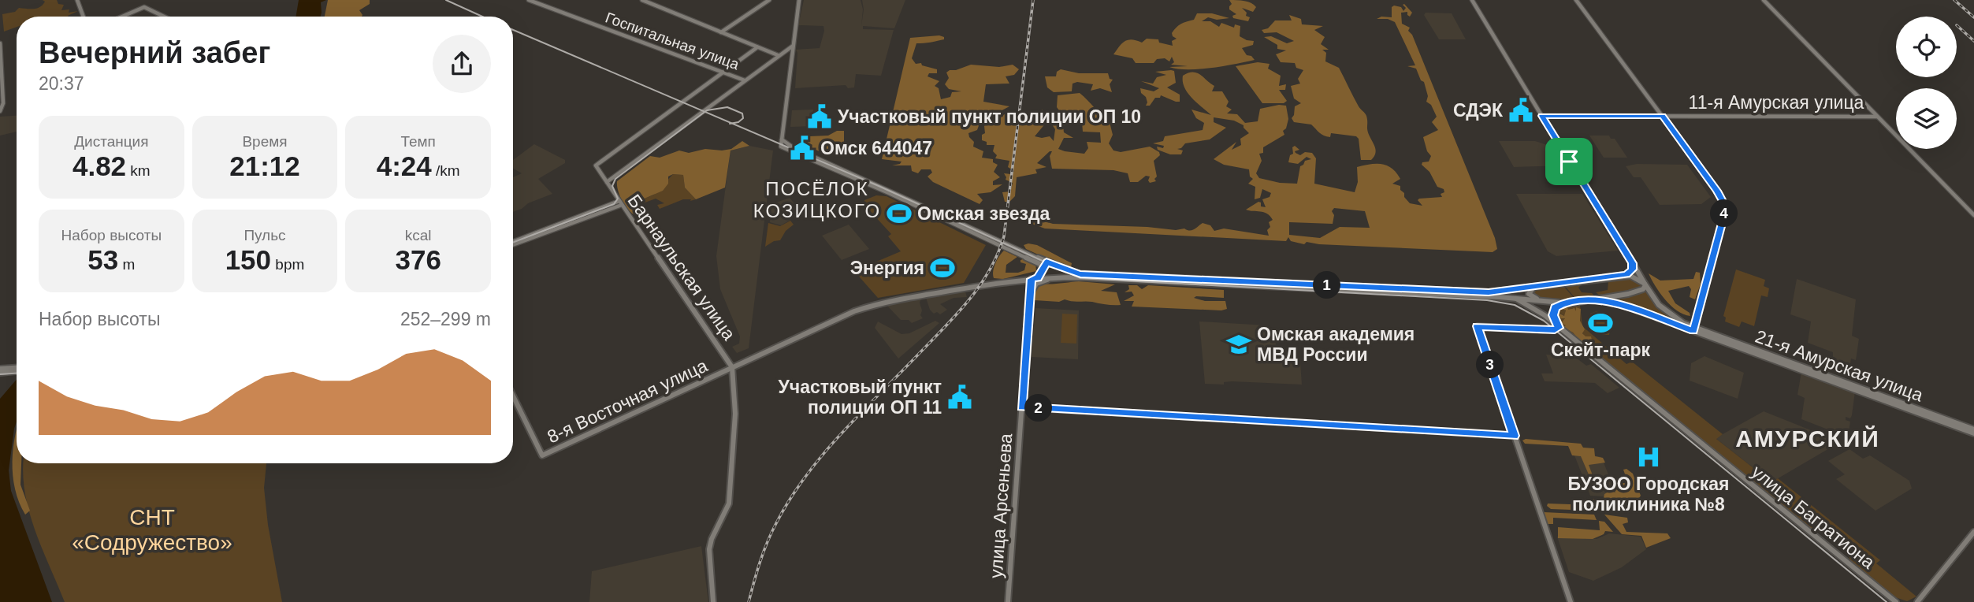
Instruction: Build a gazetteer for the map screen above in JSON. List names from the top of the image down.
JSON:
{
  "streets": {
    "main road": [
      "Госпитальная улица",
      "11-я Амурская улица",
      "Барнаульская улица",
      "21-я Амурская улица",
      "8-я Восточная улица",
      "улица Арсеньева",
      "улица Багратиона"
    ]
  },
  "crossings": [
    ["Госпитальная улица", "Барнаульская улица"],
    ["Барнаульская улица", "8-я Восточная улица"],
    ["8-я Восточная улица", "улица Арсеньева"]
  ],
  "districts": ["ПОСЁЛОК КОЗИЦКОГО", "АМУРСКИЙ"],
  "parks": ["СНТ «Содружество»"],
  "places": {
    "public building": [
      "СДЭК",
      "Участковый пункт полиции ОП 10",
      "Омск 644047",
      "Участковый пункт полиции ОП 11"
    ],
    "sports": ["Омская звезда", "Энергия", "Скейт-парк"],
    "school or university": ["Омская академия МВД России"],
    "hospital": ["БУЗОО Городская поликлиника №8"]
  },
  "page": {
    "heading": ["Вечерний забег", "20:37"],
    "stats": [
      ["Дистанция", "4.82 km"],
      ["Время", "21:12"],
      ["Темп", "4:24 /km"],
      ["Набор высоты", "53 m"],
      ["Пульс", "150 bpm"],
      ["kcal", "376"]
    ],
    "pins": [
      "4",
      "1",
      "3",
      "2"
    ],
    "chart": ["Набор высоты", "252–299 m"]
  }
}
